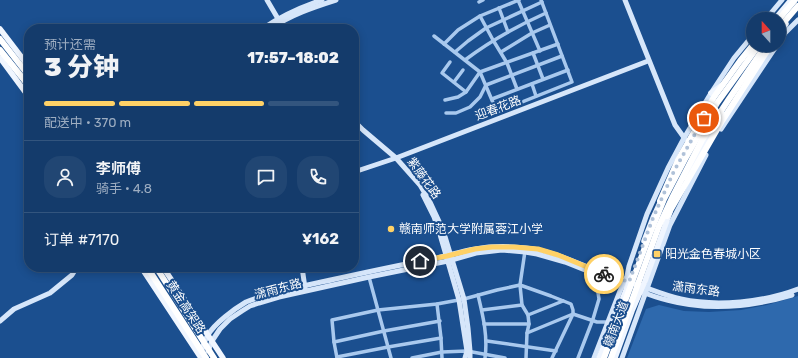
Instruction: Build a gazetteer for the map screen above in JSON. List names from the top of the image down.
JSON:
{
  "streets": {
    "highway": ["黄金高架路"],
    "main road": ["赣南大道"],
    "street": ["迎春花路", "紫藤花路", "潇雨东路"]
  },
  "crossings": [
    ["迎春花路", "紫藤花路"],
    ["紫藤花路", "潇雨东路"],
    ["潇雨东路", "黄金高架路"],
    ["潇雨东路", "赣南大道"]
  ],
  "places": {
    "other": ["赣南师范大学附属蓉江小学"],
    "transit": ["阳光金色春城小区"]
  },
  "north": "top",
  "page": {
    "heading": ["3 分钟", "预计还需", "17:57–18:02"],
    "panel": [
      "李师傅",
      "骑手 · 4.8",
      "订单 #7170",
      "¥162"
    ],
    "bar": "配送中 · 370 m"
  }
}
